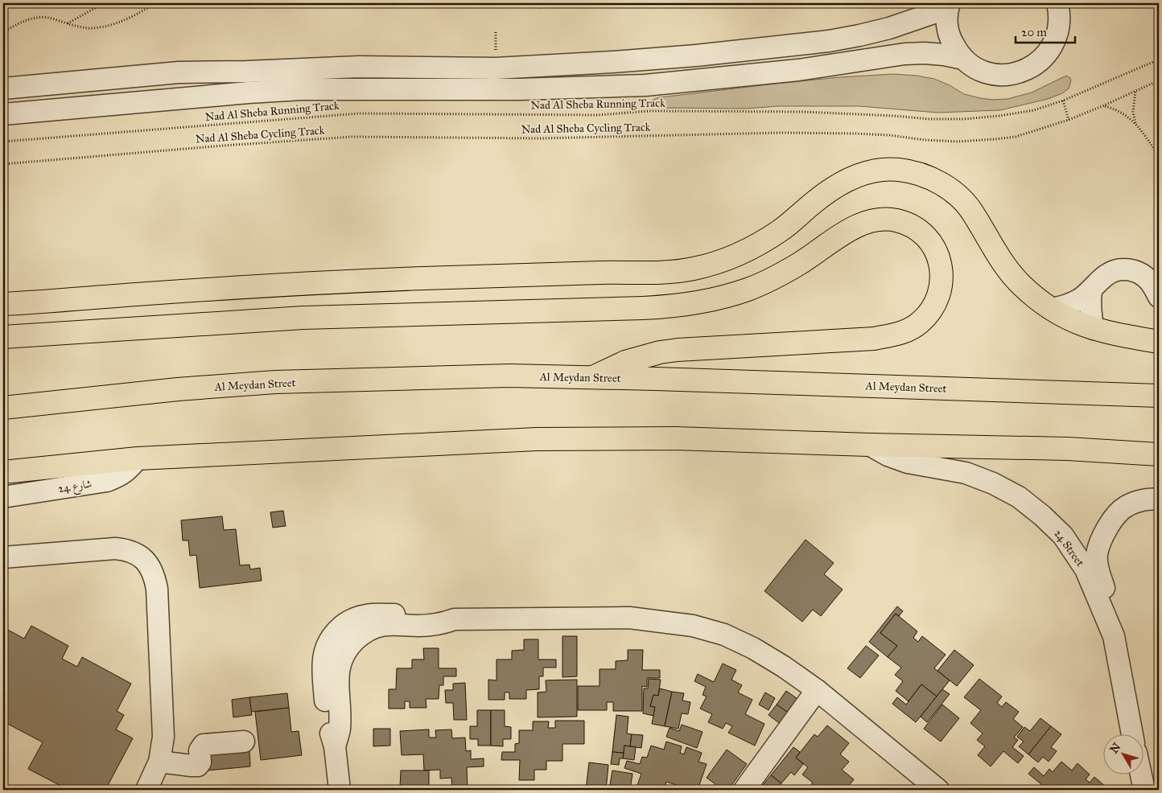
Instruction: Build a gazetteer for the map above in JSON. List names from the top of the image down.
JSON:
{
  "streets": {
    "main road": ["Al Meydan Street"],
    "street": ["شارع 24", "24 Street"],
    "path": ["Nad Al Sheba Running Track", "Nad Al Sheba Cycling Track"]
  },
  "scale_bar": "20 m",
  "north": "top left"
}
